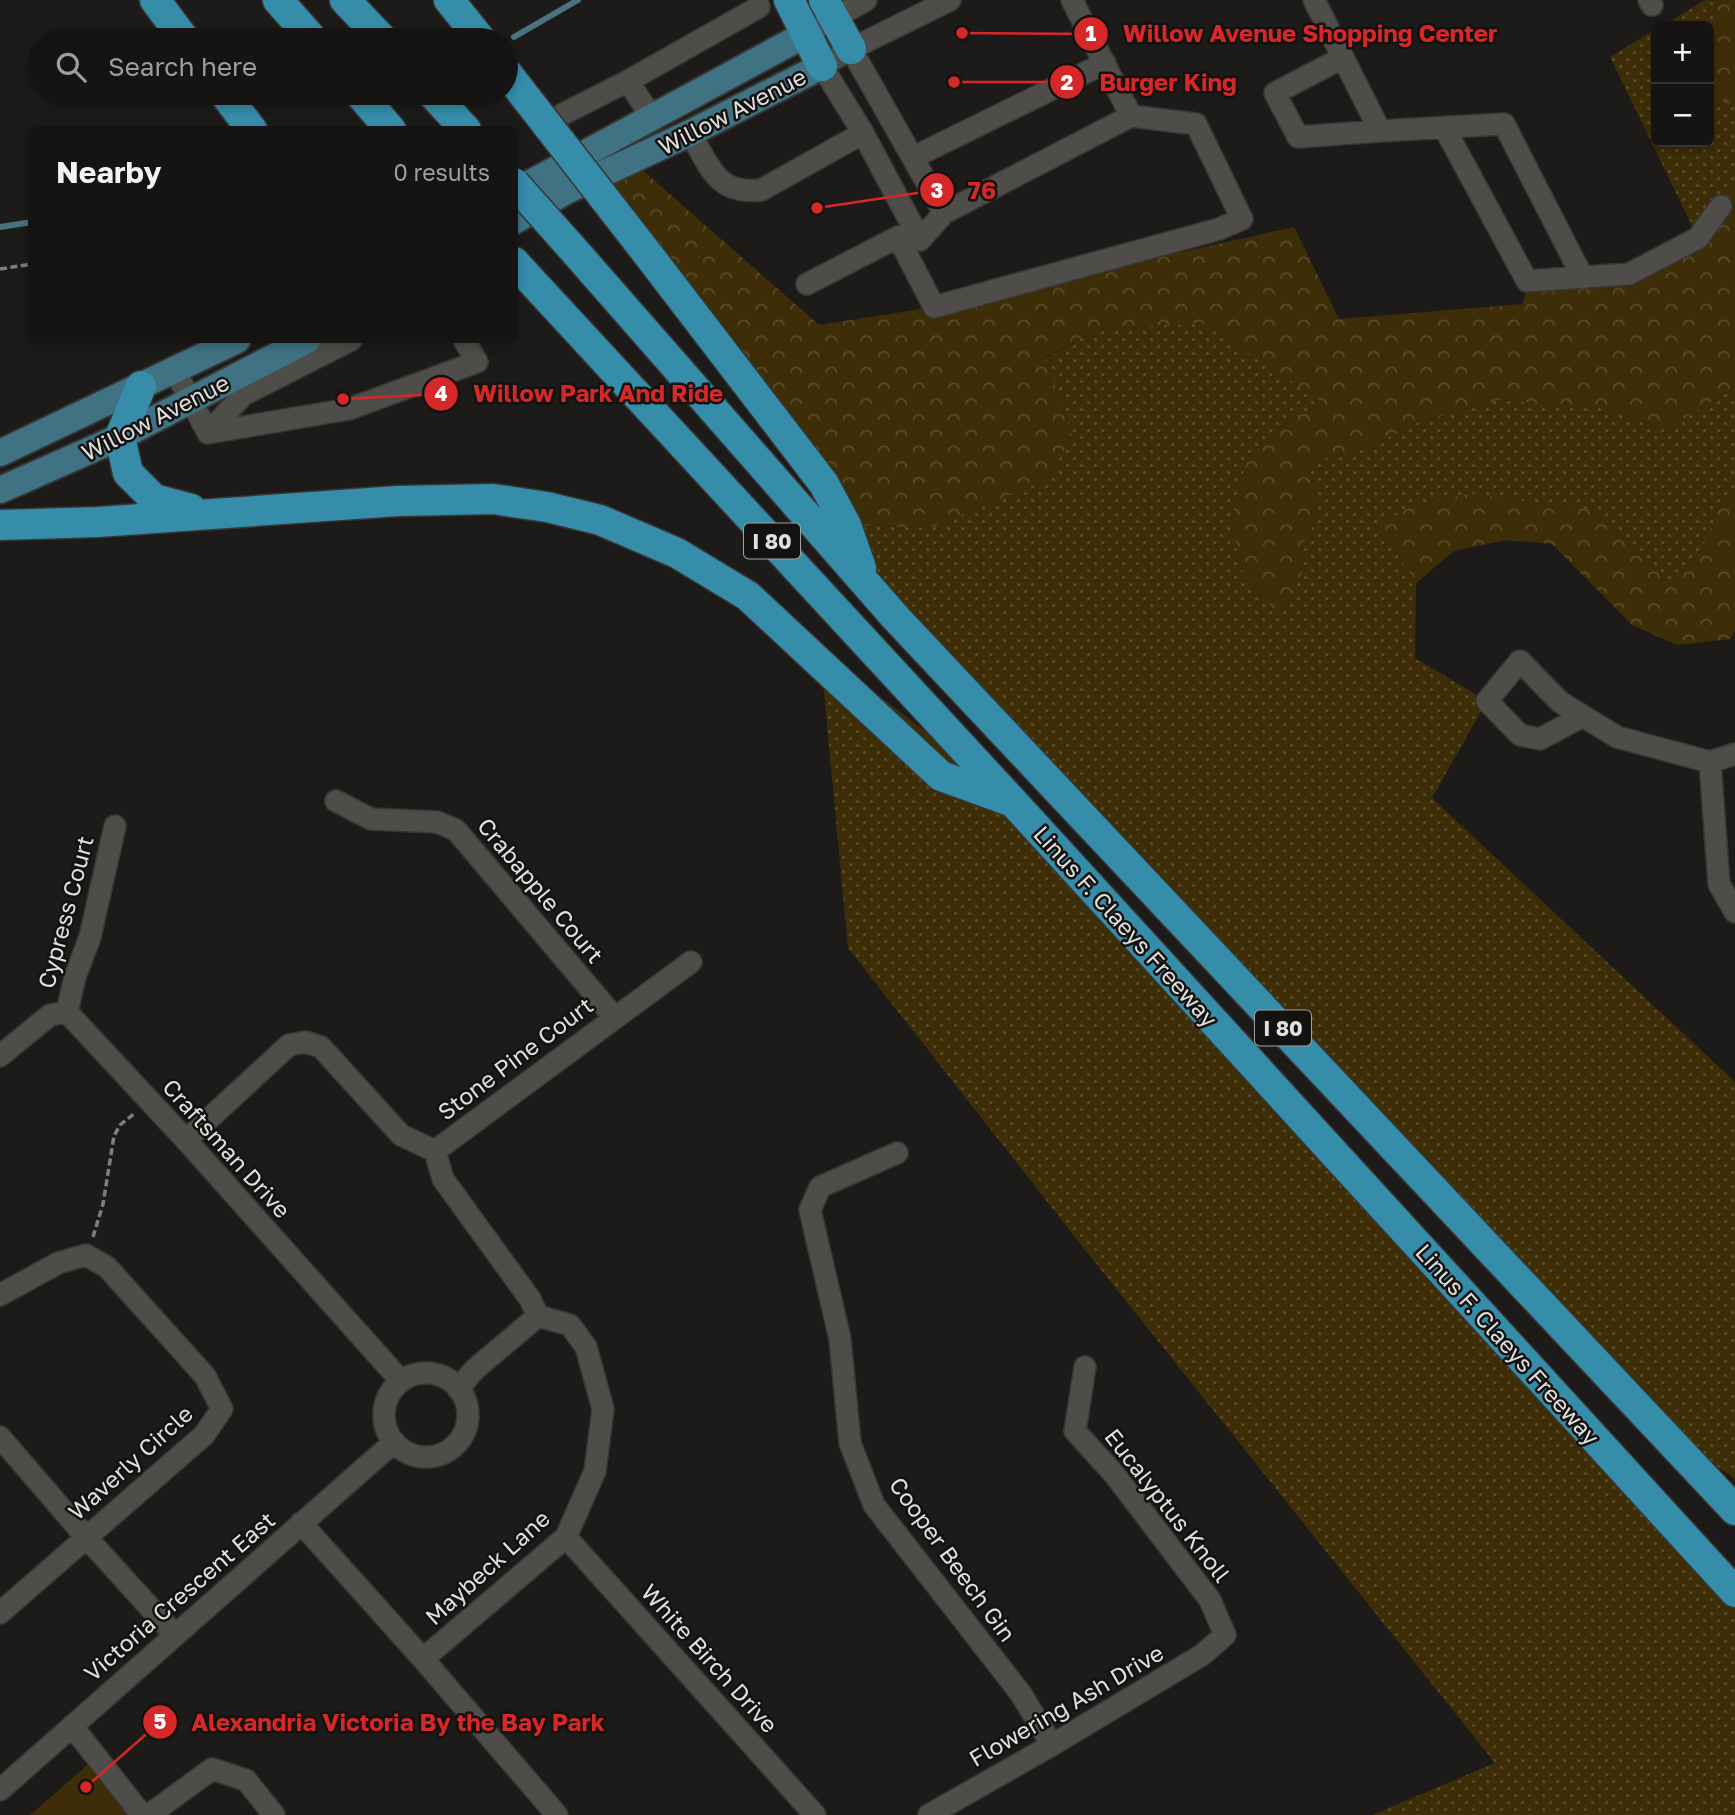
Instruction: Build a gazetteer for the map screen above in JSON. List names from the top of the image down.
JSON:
{
  "streets": {
    "highway": ["I 80", "Linus F. Claeys Freeway"],
    "main road": ["Willow Avenue"],
    "street": [
      "Crabapple Court",
      "Cypress Court",
      "Stone Pine Court",
      "Craftsman Drive",
      "Waverly Circle",
      "Eucalyptus Knoll",
      "Cooper Beech Gin",
      "Maybeck Lane",
      "Victoria Crescent East",
      "White Birch Drive",
      "Flowering Ash Drive"
    ]
  },
  "crossings": [
    ["Crabapple Court", "Stone Pine Court"],
    ["Cypress Court", "Craftsman Drive"],
    ["Stone Pine Court", "Craftsman Drive"],
    ["Craftsman Drive", "Victoria Crescent East"],
    ["Eucalyptus Knoll", "Flowering Ash Drive"],
    ["Cooper Beech Gin", "Flowering Ash Drive"],
    ["Maybeck Lane", "White Birch Drive"]
  ],
  "places": [
    "Willow Avenue Shopping Center",
    "Burger King",
    "76",
    "Willow Park And Ride",
    "Alexandria Victoria By the Bay Park"
  ],
  "page": {
    "map_buttons": ["+", "−"],
    "search": "Search here",
    "heading": ["Nearby", "0 results"]
  }
}
